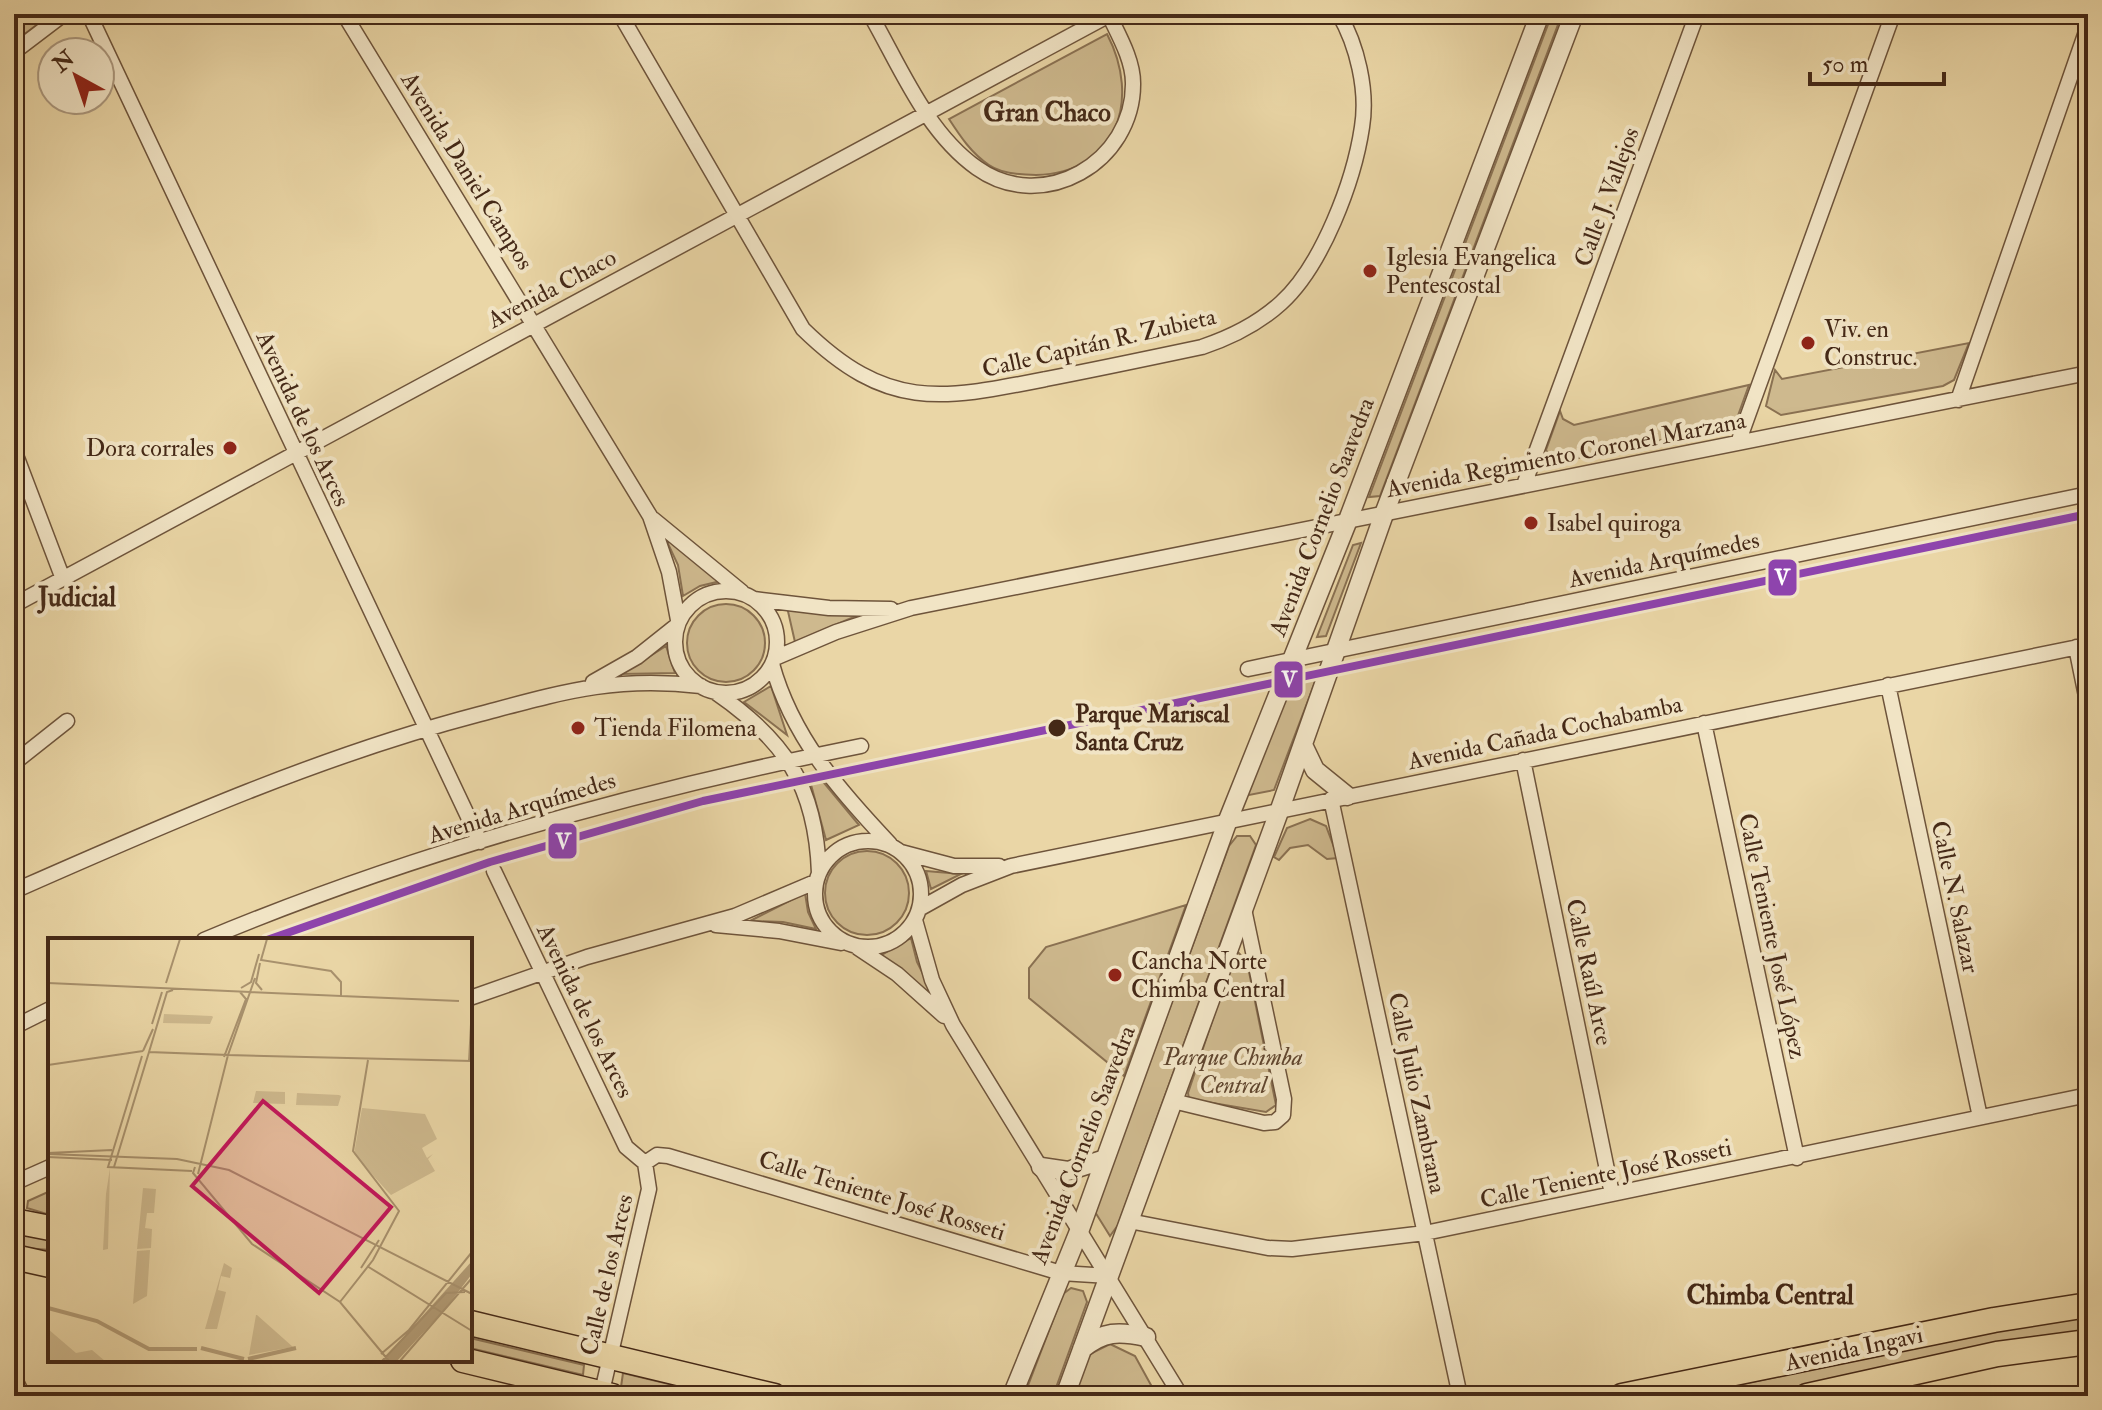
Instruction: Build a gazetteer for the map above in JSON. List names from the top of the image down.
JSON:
{
  "streets": {
    "highway": ["Avenida Ingavi"],
    "street": [
      "Avenida Daniel Campos",
      "Calle J. Vallejos",
      "Avenida Chaco",
      "Calle Capitán R. Zubieta",
      "Avenida de los Arces",
      "Avenida Regimiento Coronel Marzana",
      "Avenida Cornelio Saavedra",
      "Avenida Arquímedes",
      "Avenida Cañada Cochabamba",
      "Calle N. Salazar",
      "Calle Teniente José López",
      "Calle Raúl Arce",
      "Calle Julio Zambrana",
      "Calle Teniente José Rosseti",
      "Calle de los Arces"
    ]
  },
  "crossings": [
    ["Avenida Daniel Campos", "Avenida Chaco"],
    ["Avenida Daniel Campos", "Avenida Regimiento Coronel Marzana"],
    ["Calle J. Vallejos", "Avenida Regimiento Coronel Marzana"],
    ["Avenida Chaco", "Calle Capitán R. Zubieta"],
    ["Avenida Chaco", "Avenida de los Arces"],
    ["Avenida de los Arces", "Avenida Arquímedes"],
    ["Avenida de los Arces", "Calle Teniente José Rosseti"],
    ["Avenida de los Arces", "Calle de los Arces"],
    ["Avenida Regimiento Coronel Marzana", "Avenida Cornelio Saavedra"],
    ["Avenida Cornelio Saavedra", "Avenida Arquímedes"],
    ["Avenida Cornelio Saavedra", "Avenida Cañada Cochabamba"],
    ["Avenida Cornelio Saavedra", "Calle Teniente José Rosseti"],
    ["Avenida Cañada Cochabamba", "Calle N. Salazar"],
    ["Avenida Cañada Cochabamba", "Calle Teniente José López"],
    ["Avenida Cañada Cochabamba", "Calle Raúl Arce"],
    ["Avenida Cañada Cochabamba", "Calle Julio Zambrana"],
    ["Calle N. Salazar", "Calle Teniente José Rosseti"],
    ["Calle Teniente José López", "Calle Teniente José Rosseti"],
    ["Calle Raúl Arce", "Calle Teniente José Rosseti"],
    ["Calle Julio Zambrana", "Calle Teniente José Rosseti"],
    ["Calle Teniente José Rosseti", "Calle de los Arces"]
  ],
  "districts": ["Gran Chaco", "Judicial", "Chimba Central"],
  "parks": ["Parque Chimba Central"],
  "places": [
    "Iglesia Evangelica Pentescostal",
    "Viv. en Construc.",
    "Dora corrales",
    "Isabel quiroga",
    "Tienda Filomena",
    "Parque Mariscal Santa Cruz",
    "Cancha Norte Chimba Central"
  ],
  "lines": ["transit line V"],
  "scale_bar": "50 m",
  "north": "top left"
}
